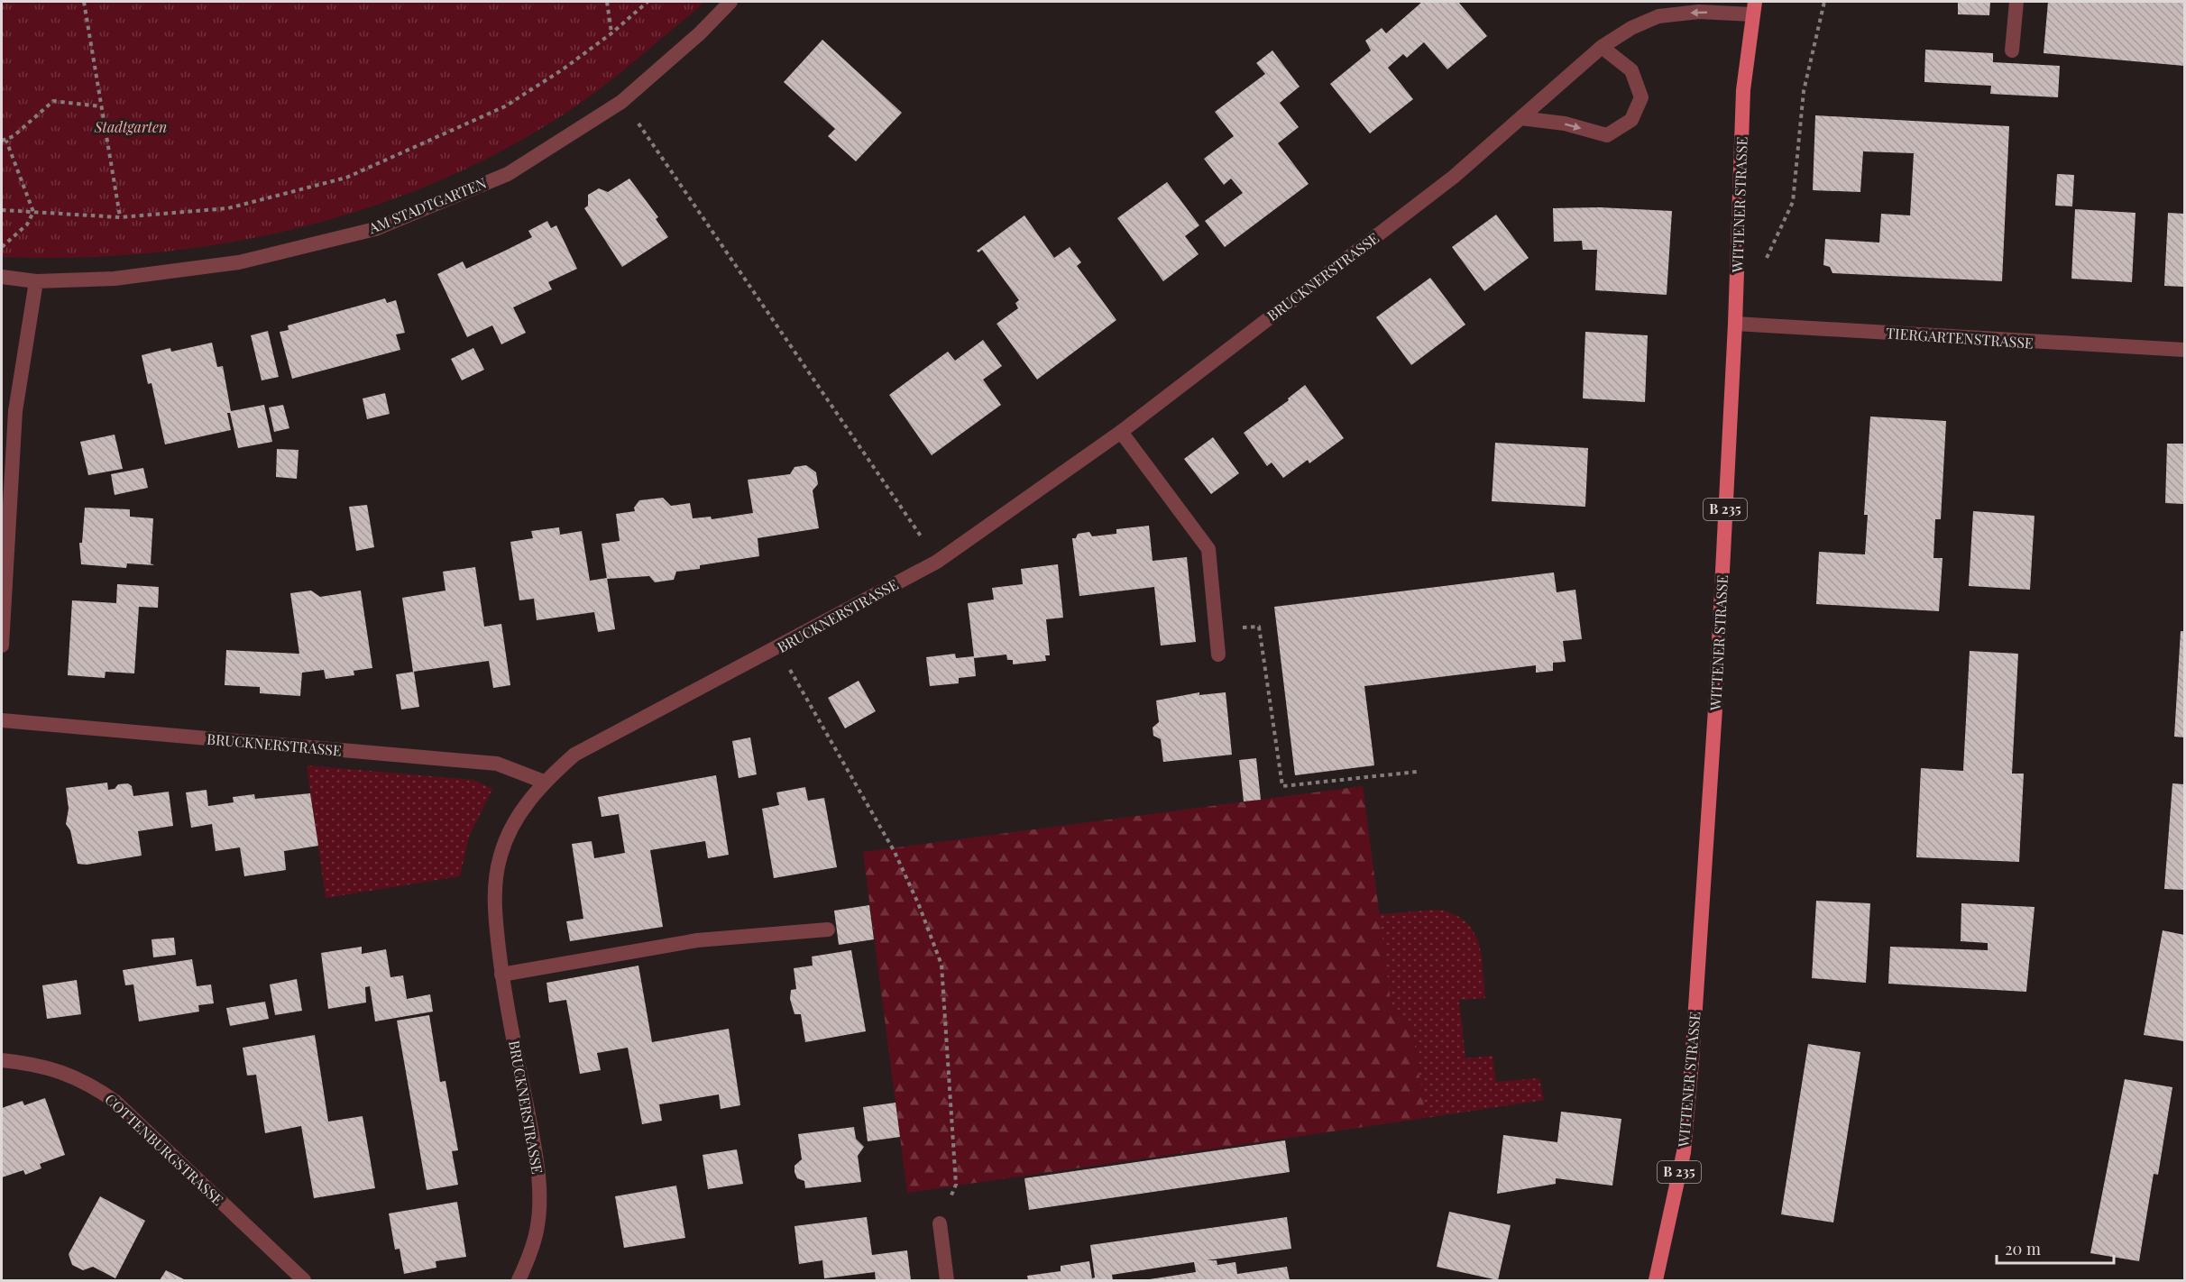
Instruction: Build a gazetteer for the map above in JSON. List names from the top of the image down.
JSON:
{
  "streets": {
    "main road": ["WITTENER STRASSE", "B 235"],
    "street": [
      "AM STADTGARTEN",
      "BRUCKNERSTRASSE",
      "TIERGARTENSTRASSE",
      "COTTENBURGSTRASSE"
    ]
  },
  "crossings": [
    ["WITTENER STRASSE", "BRUCKNERSTRASSE"],
    ["WITTENER STRASSE", "TIERGARTENSTRASSE"]
  ],
  "parks": ["Stadtgarten"],
  "scale_bar": "20 m"
}
